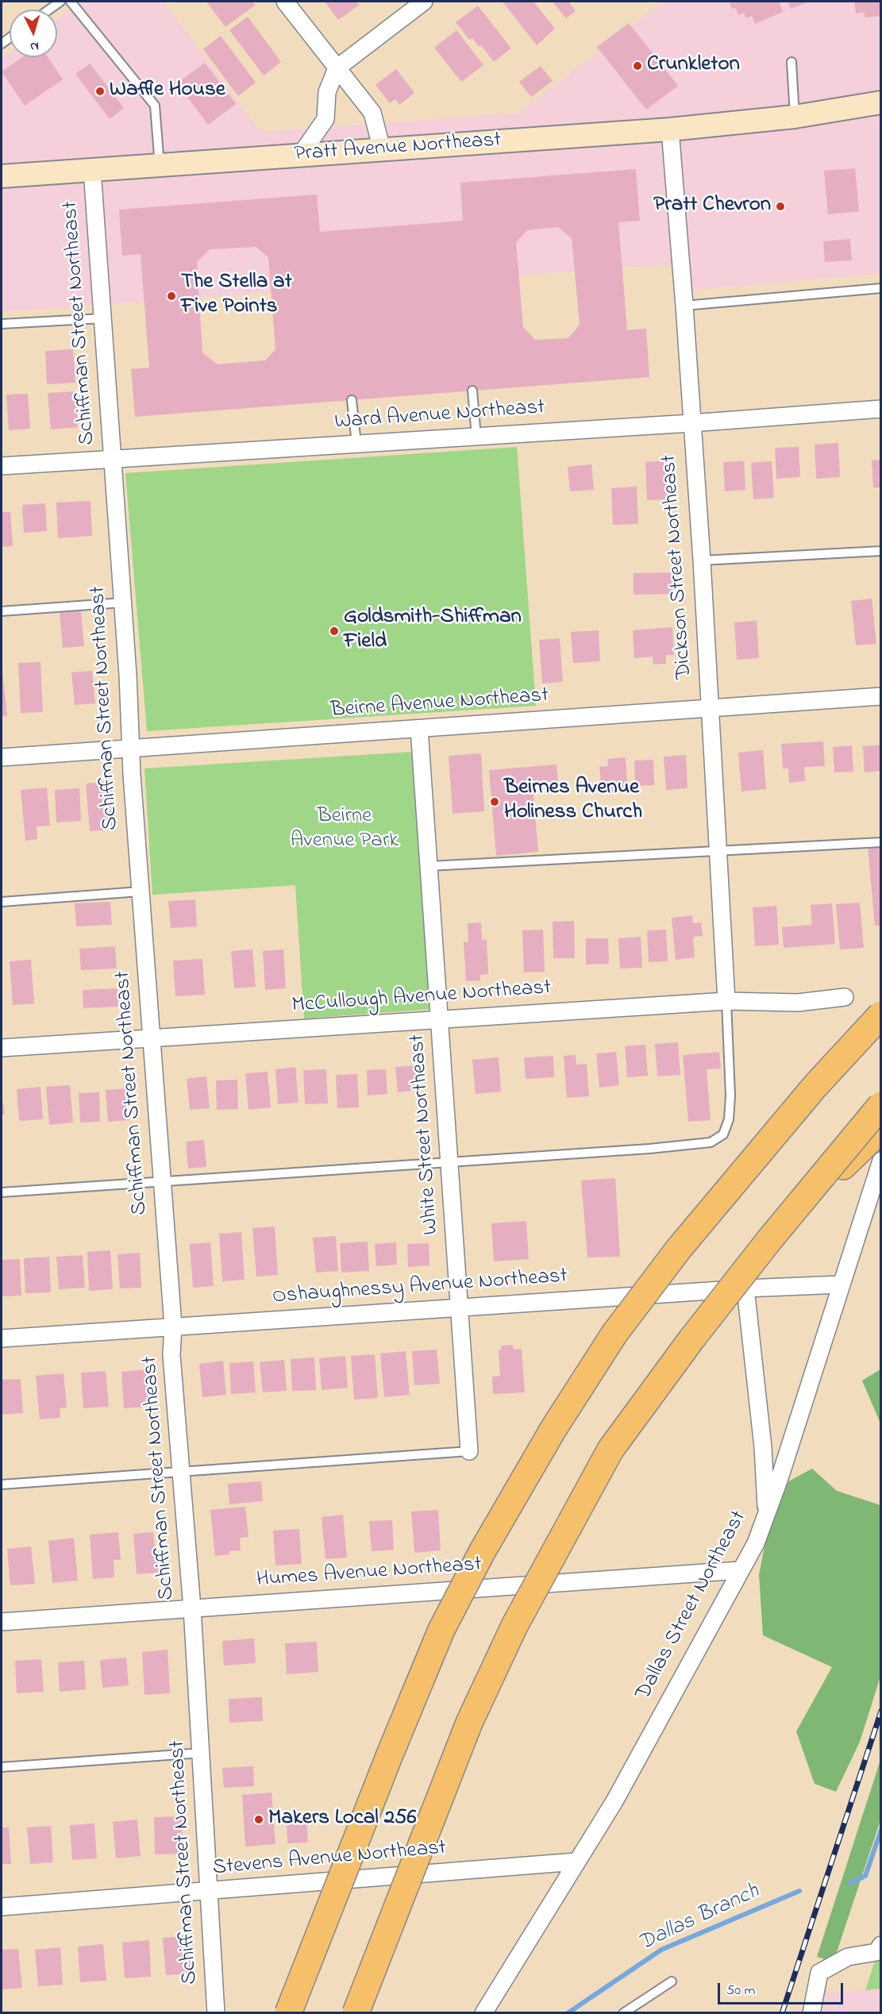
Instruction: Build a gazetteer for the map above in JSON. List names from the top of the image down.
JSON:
{
  "streets": {
    "main road": ["Pratt Avenue Northeast"],
    "street": [
      "Schiffman Street Northeast",
      "Ward Avenue Northeast",
      "Dickson Street Northeast",
      "Beirne Avenue Northeast",
      "McCullough Avenue Northeast",
      "White Street Northeast",
      "Oshaughnessy Avenue Northeast",
      "Humes Avenue Northeast",
      "Dallas Street Northeast",
      "Stevens Avenue Northeast"
    ]
  },
  "crossings": [
    ["Pratt Avenue Northeast", "Schiffman Street Northeast"],
    ["Pratt Avenue Northeast", "Dickson Street Northeast"],
    ["Schiffman Street Northeast", "Ward Avenue Northeast"],
    ["Schiffman Street Northeast", "Beirne Avenue Northeast"],
    ["Schiffman Street Northeast", "McCullough Avenue Northeast"],
    ["Schiffman Street Northeast", "Oshaughnessy Avenue Northeast"],
    ["Schiffman Street Northeast", "Humes Avenue Northeast"],
    ["Schiffman Street Northeast", "Stevens Avenue Northeast"],
    ["Ward Avenue Northeast", "Dickson Street Northeast"],
    ["Dickson Street Northeast", "Beirne Avenue Northeast"],
    ["Dickson Street Northeast", "McCullough Avenue Northeast"],
    ["Beirne Avenue Northeast", "White Street Northeast"],
    ["McCullough Avenue Northeast", "White Street Northeast"],
    ["White Street Northeast", "Oshaughnessy Avenue Northeast"],
    ["Oshaughnessy Avenue Northeast", "Dallas Street Northeast"],
    ["Humes Avenue Northeast", "Dallas Street Northeast"],
    ["Dallas Street Northeast", "Stevens Avenue Northeast"]
  ],
  "water": ["Dallas Branch"],
  "parks": ["Beirne Avenue Park"],
  "places": [
    "Crunkleton",
    "Waffle House",
    "Pratt Chevron",
    "The Stella at Five Points",
    "Goldsmith-Shiffman Field",
    "Beirnes Avenue Holiness Church",
    "Makers Local 256"
  ],
  "scale_bar": "50 m",
  "north": "bottom"
}
